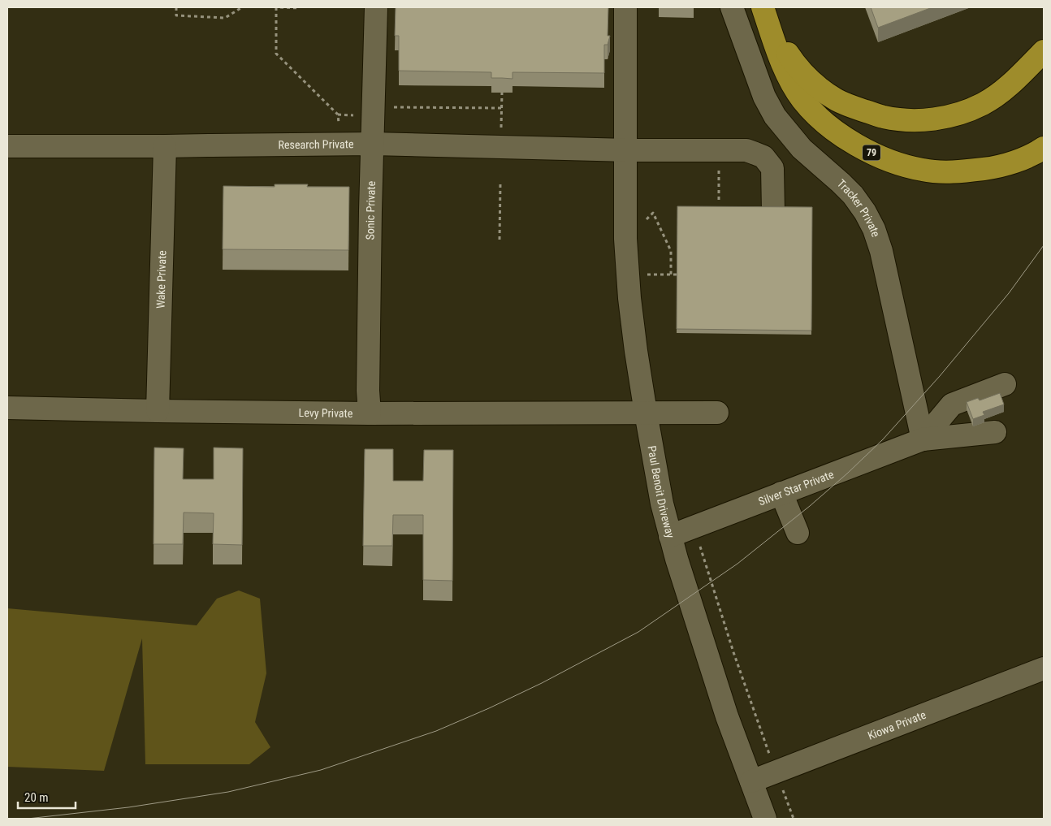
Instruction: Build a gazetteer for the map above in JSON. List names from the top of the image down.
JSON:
{
  "streets": {
    "highway": ["79"],
    "street": [
      "Research Private",
      "Tracker Private",
      "Sonic Private",
      "Wake Private",
      "Levy Private",
      "Silver Star Private",
      "Paul Benoit Driveway",
      "Kiowa Private"
    ]
  },
  "crossings": [
    ["Research Private", "Sonic Private"],
    ["Research Private", "Wake Private"],
    ["Research Private", "Paul Benoit Driveway"],
    ["Tracker Private", "Silver Star Private"],
    ["Sonic Private", "Levy Private"],
    ["Wake Private", "Levy Private"],
    ["Levy Private", "Paul Benoit Driveway"],
    ["Silver Star Private", "Paul Benoit Driveway"],
    ["Paul Benoit Driveway", "Kiowa Private"]
  ],
  "scale_bar": "20 m"
}
